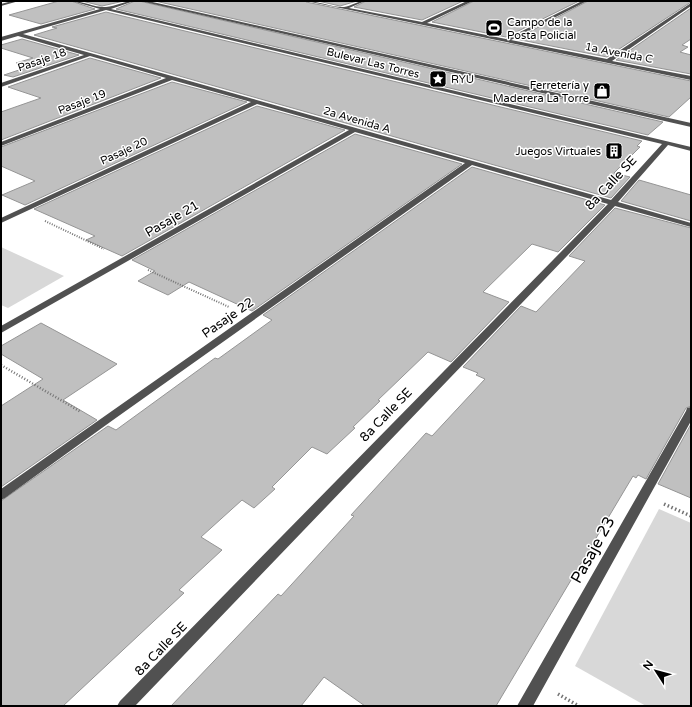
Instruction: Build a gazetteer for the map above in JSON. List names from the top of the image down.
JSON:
{
  "streets": {
    "street": [
      "1a Avenida C",
      "Pasaje 18",
      "Bulevar Las Torres",
      "Pasaje 19",
      "2a Avenida A",
      "Pasaje 20",
      "8a Calle SE",
      "Pasaje 21",
      "Pasaje 22",
      "Pasaje 23"
    ]
  },
  "crossings": [
    ["Pasaje 18", "2a Avenida A"],
    ["Bulevar Las Torres", "8a Calle SE"],
    ["Pasaje 19", "2a Avenida A"],
    ["2a Avenida A", "Pasaje 20"],
    ["2a Avenida A", "8a Calle SE"],
    ["2a Avenida A", "Pasaje 21"],
    ["2a Avenida A", "Pasaje 22"]
  ],
  "places": {
    "sports": ["Campo de la Posta Policial"],
    "place": ["RYU"],
    "shop": ["Ferretería y Maderera La Torre"],
    "building": ["Juegos Virtuales"]
  },
  "north": "top left"
}
